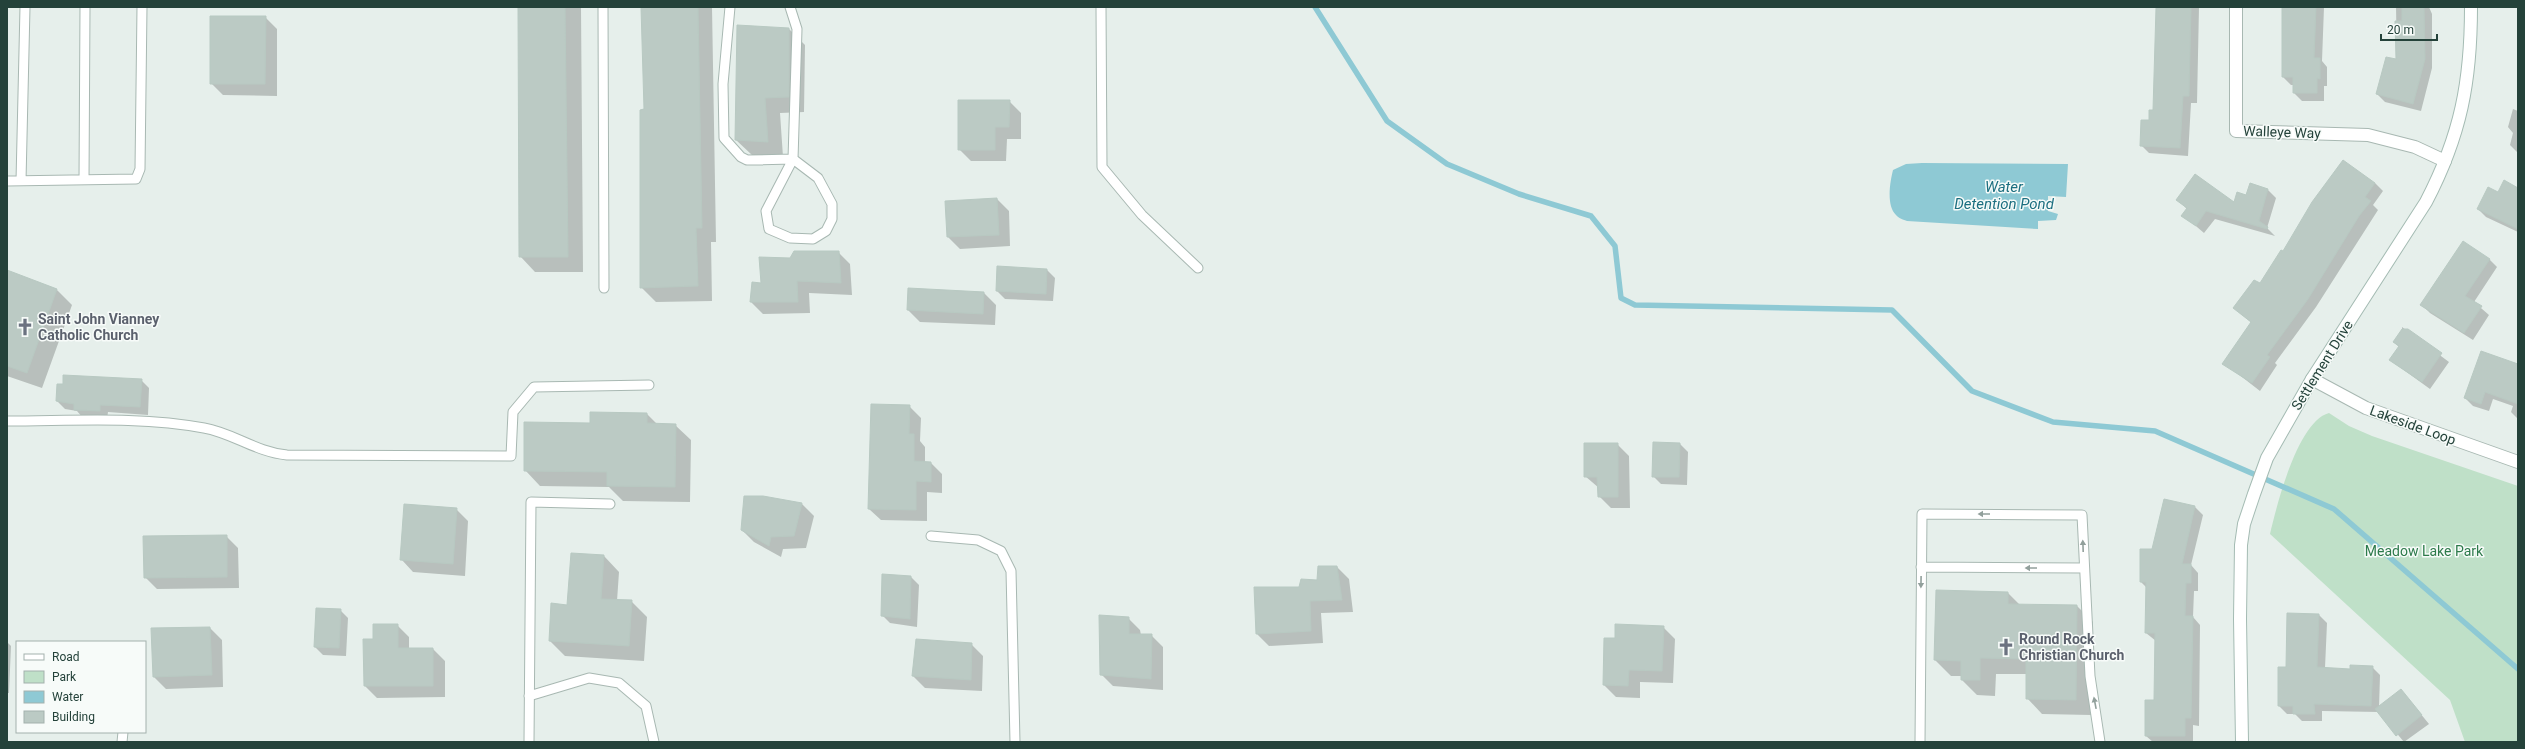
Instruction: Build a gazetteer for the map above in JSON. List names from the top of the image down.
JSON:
{
  "streets": {
    "street": ["Walleye Way", "Settlement Drive", "Lakeside Loop"]
  },
  "crossings": [
    ["Walleye Way", "Settlement Drive"],
    ["Settlement Drive", "Lakeside Loop"]
  ],
  "water": ["Water Detention Pond"],
  "parks": ["Meadow Lake Park"],
  "places": {
    "church": ["Saint John Vianney Catholic Church", "Round Rock Christian Church"]
  },
  "legend": [
    "Road",
    "Park",
    "Water",
    "Building"
  ],
  "scale_bar": "20 m"
}
